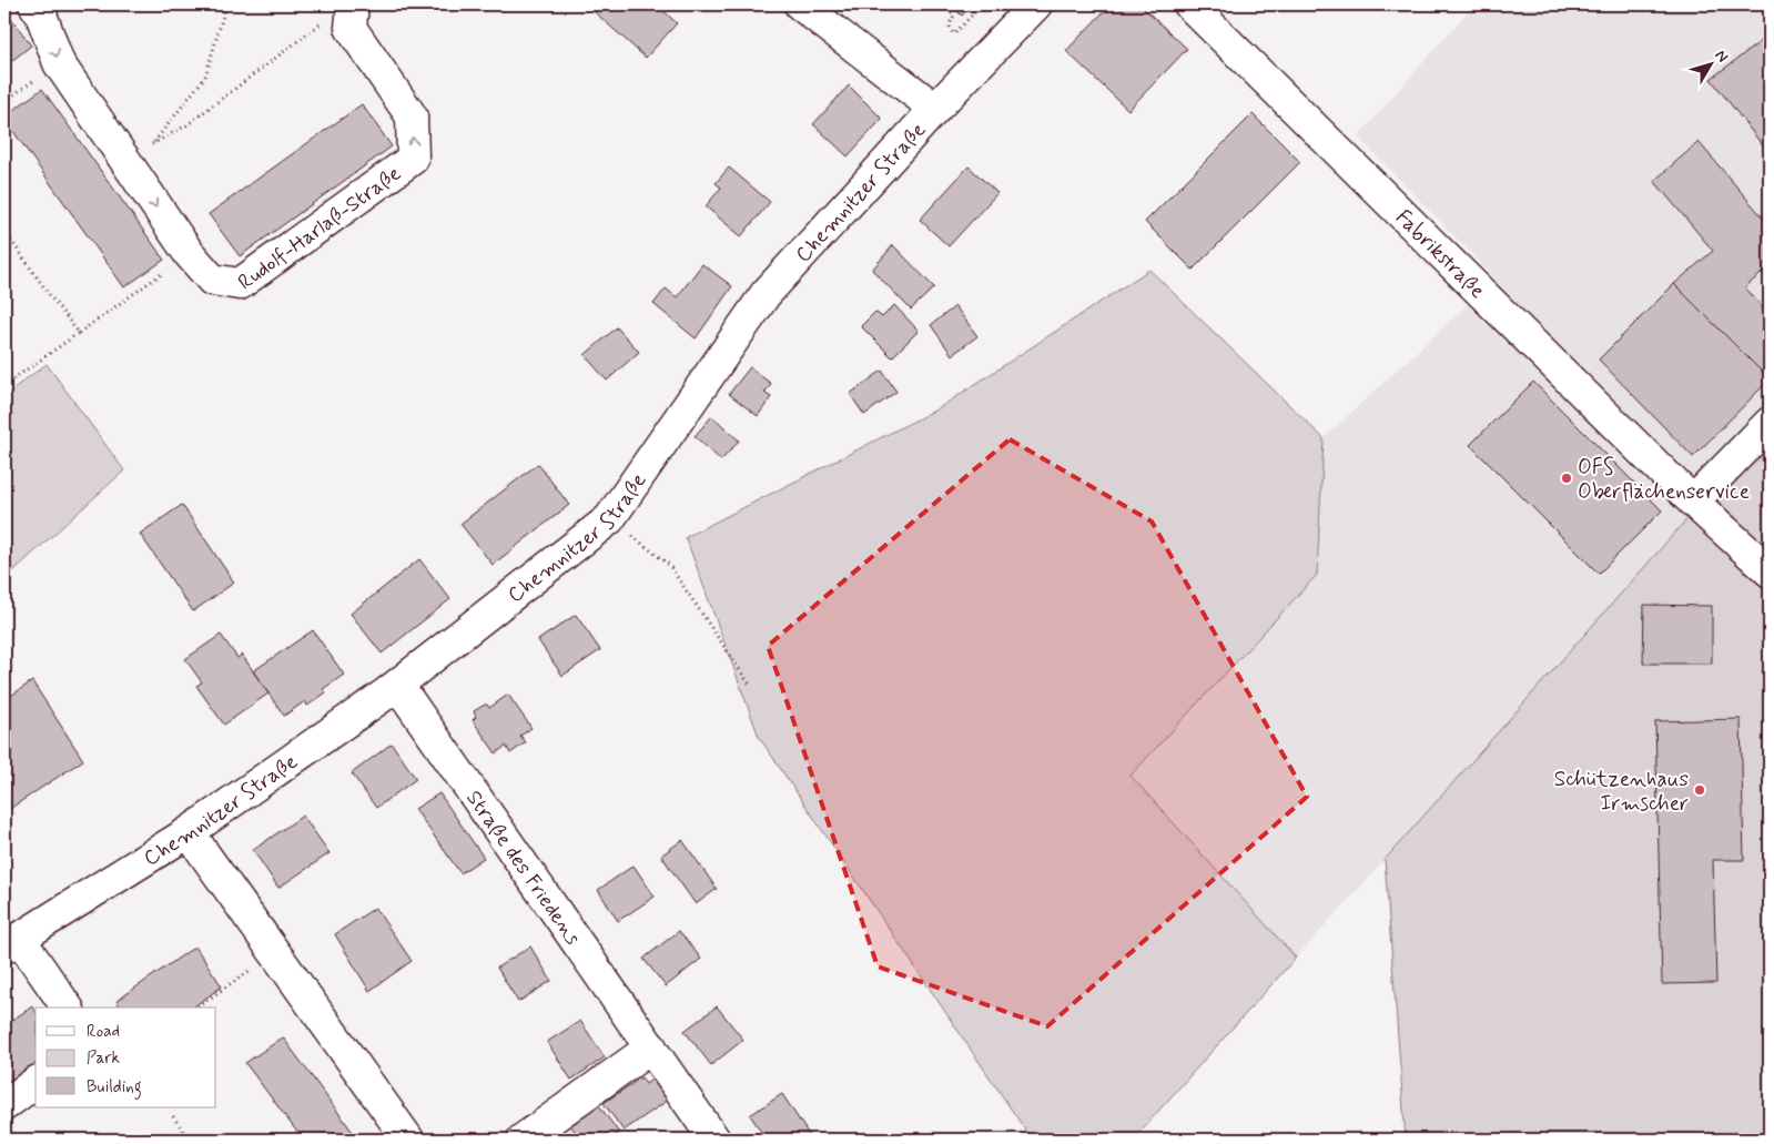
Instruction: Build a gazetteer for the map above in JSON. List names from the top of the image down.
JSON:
{
  "streets": {
    "street": [
      "Chemnitzer Straße",
      "Rudolf-Harlaß-Straße",
      "Fabrikstraße",
      "Straße des Friedens"
    ]
  },
  "crossings": [
    ["Chemnitzer Straße", "Straße des Friedens"]
  ],
  "places": ["OFS Oberflächenservice", "Schützenhaus Irmscher"],
  "legend": ["Road", "Park", "Building"],
  "north": "top right"
}
